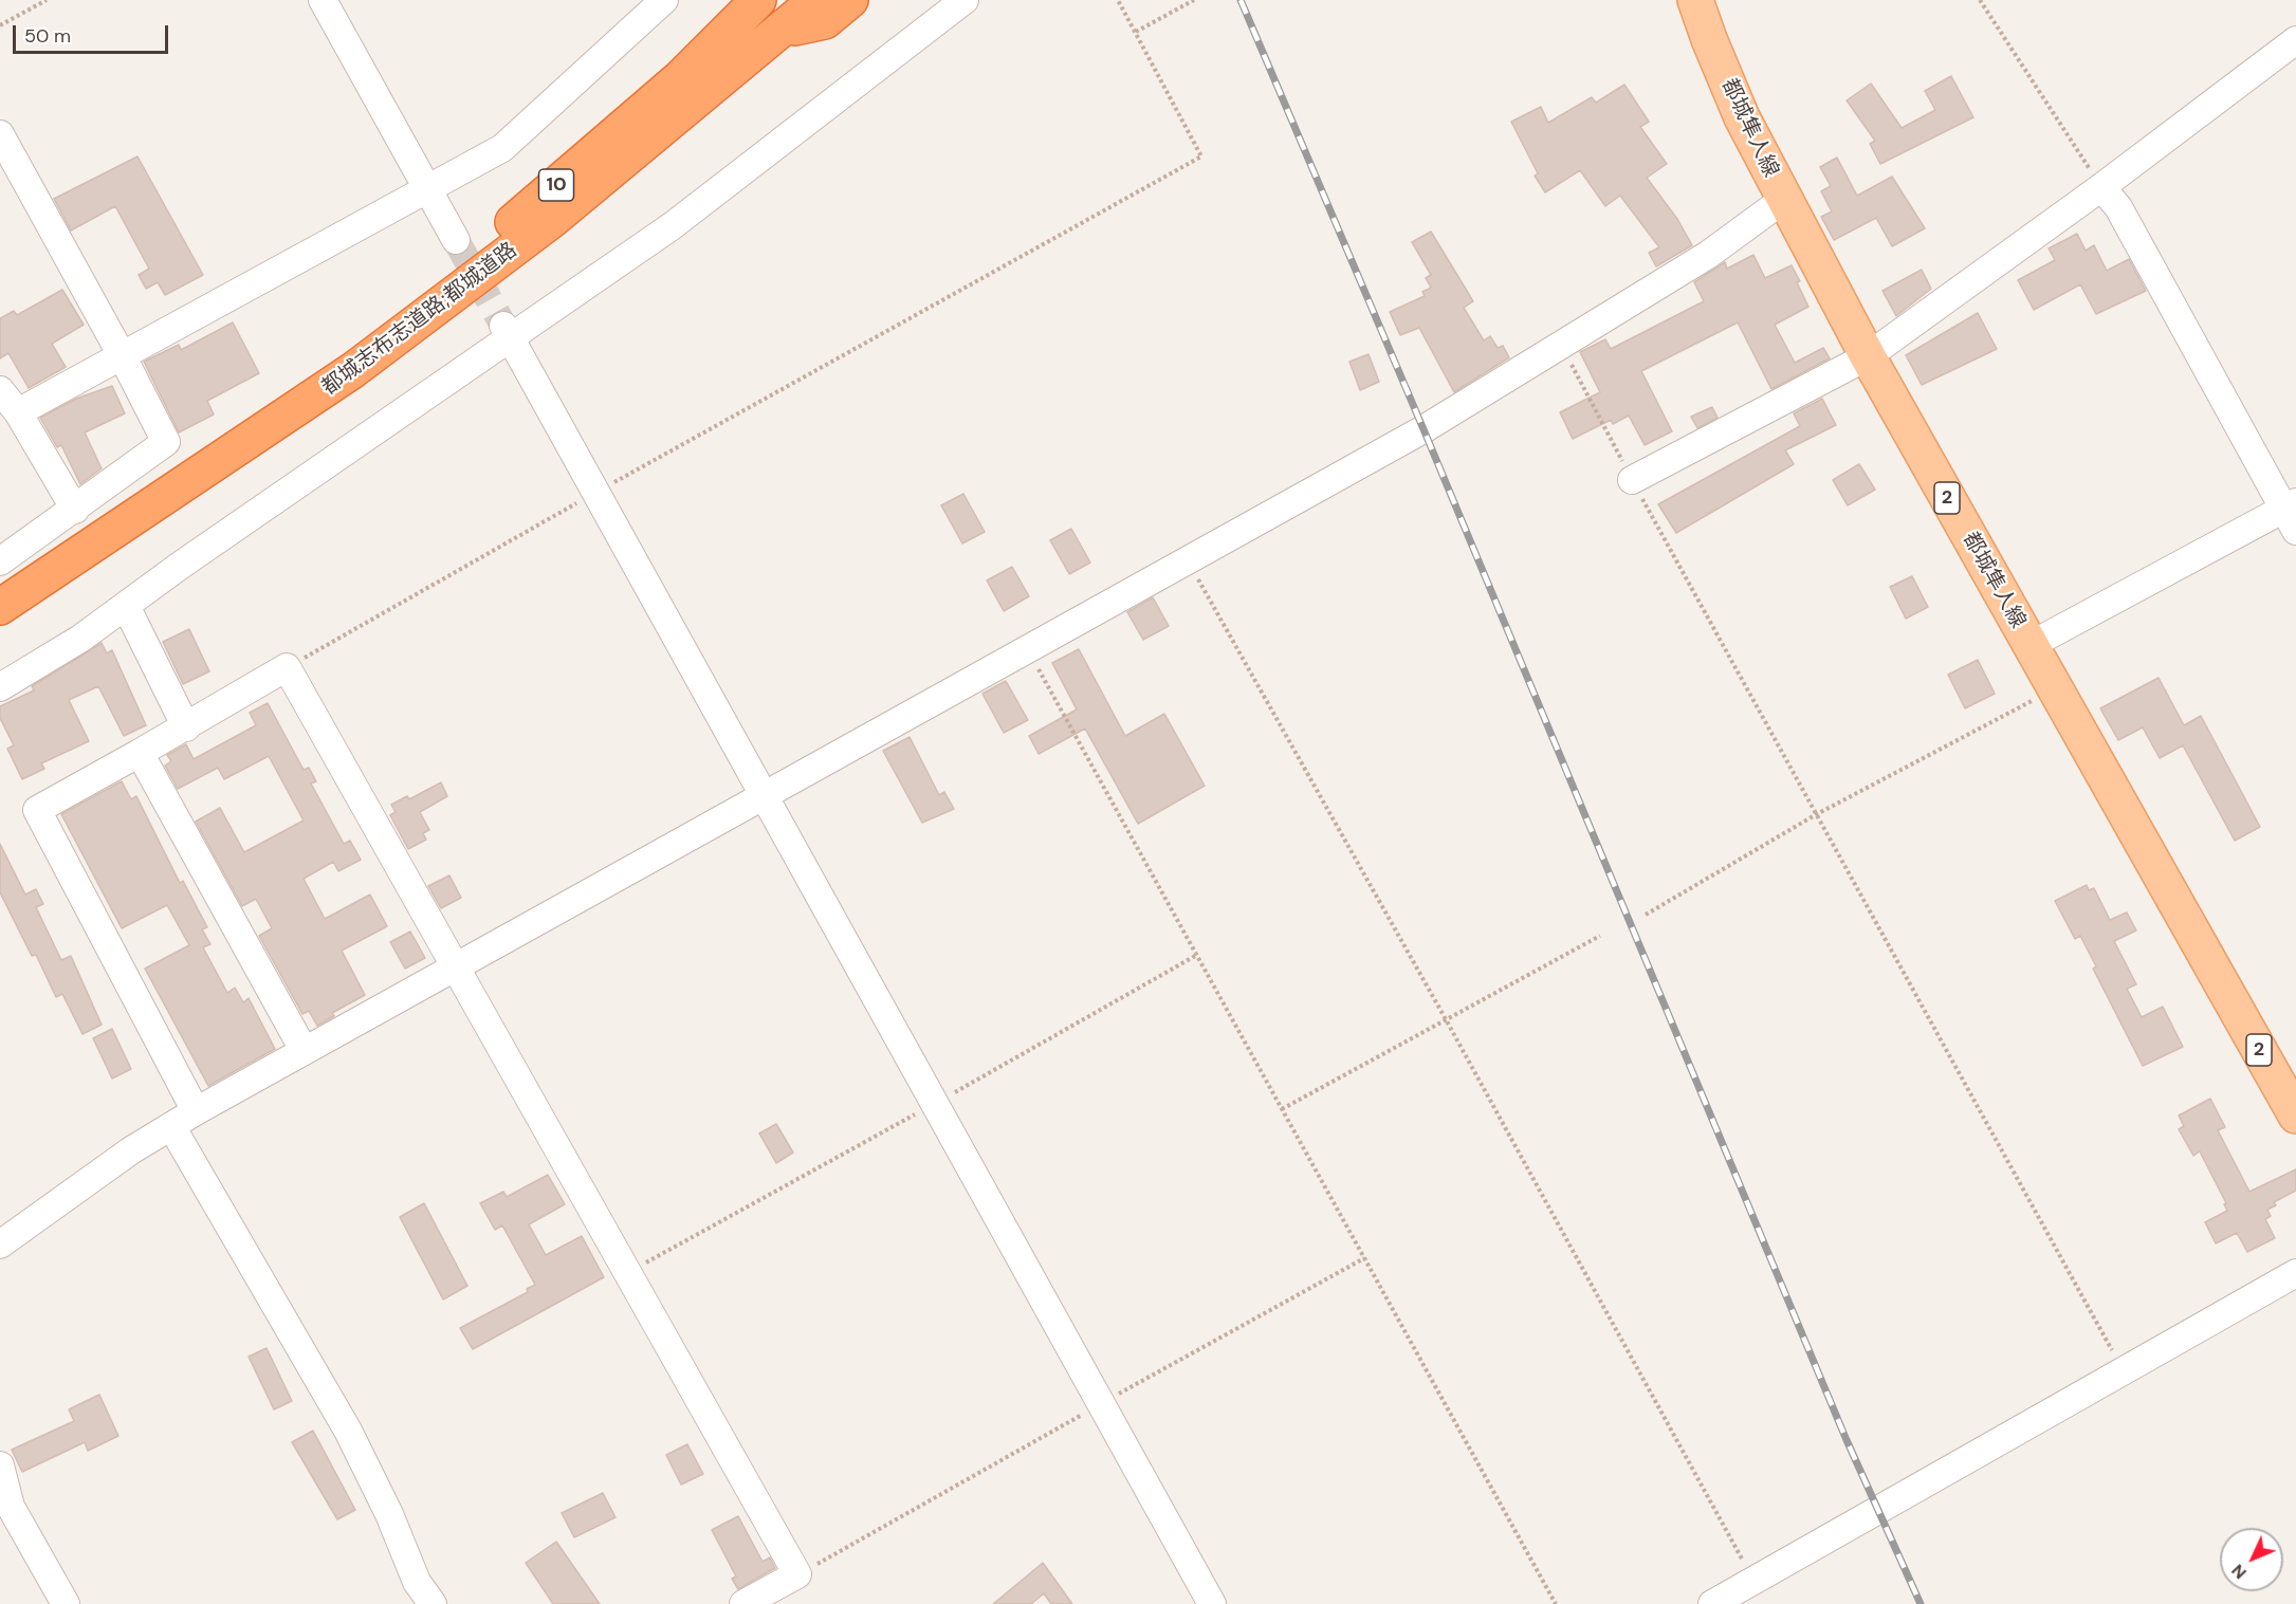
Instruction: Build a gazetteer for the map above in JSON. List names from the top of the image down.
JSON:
{
  "streets": {
    "highway": ["10", "都城志布志道路;都城道路"],
    "main road": ["都城隼人線", "2"]
  },
  "crossings": [
    ["10", "都城志布志道路;都城道路"]
  ],
  "scale_bar": "50 m",
  "north": "bottom left"
}
